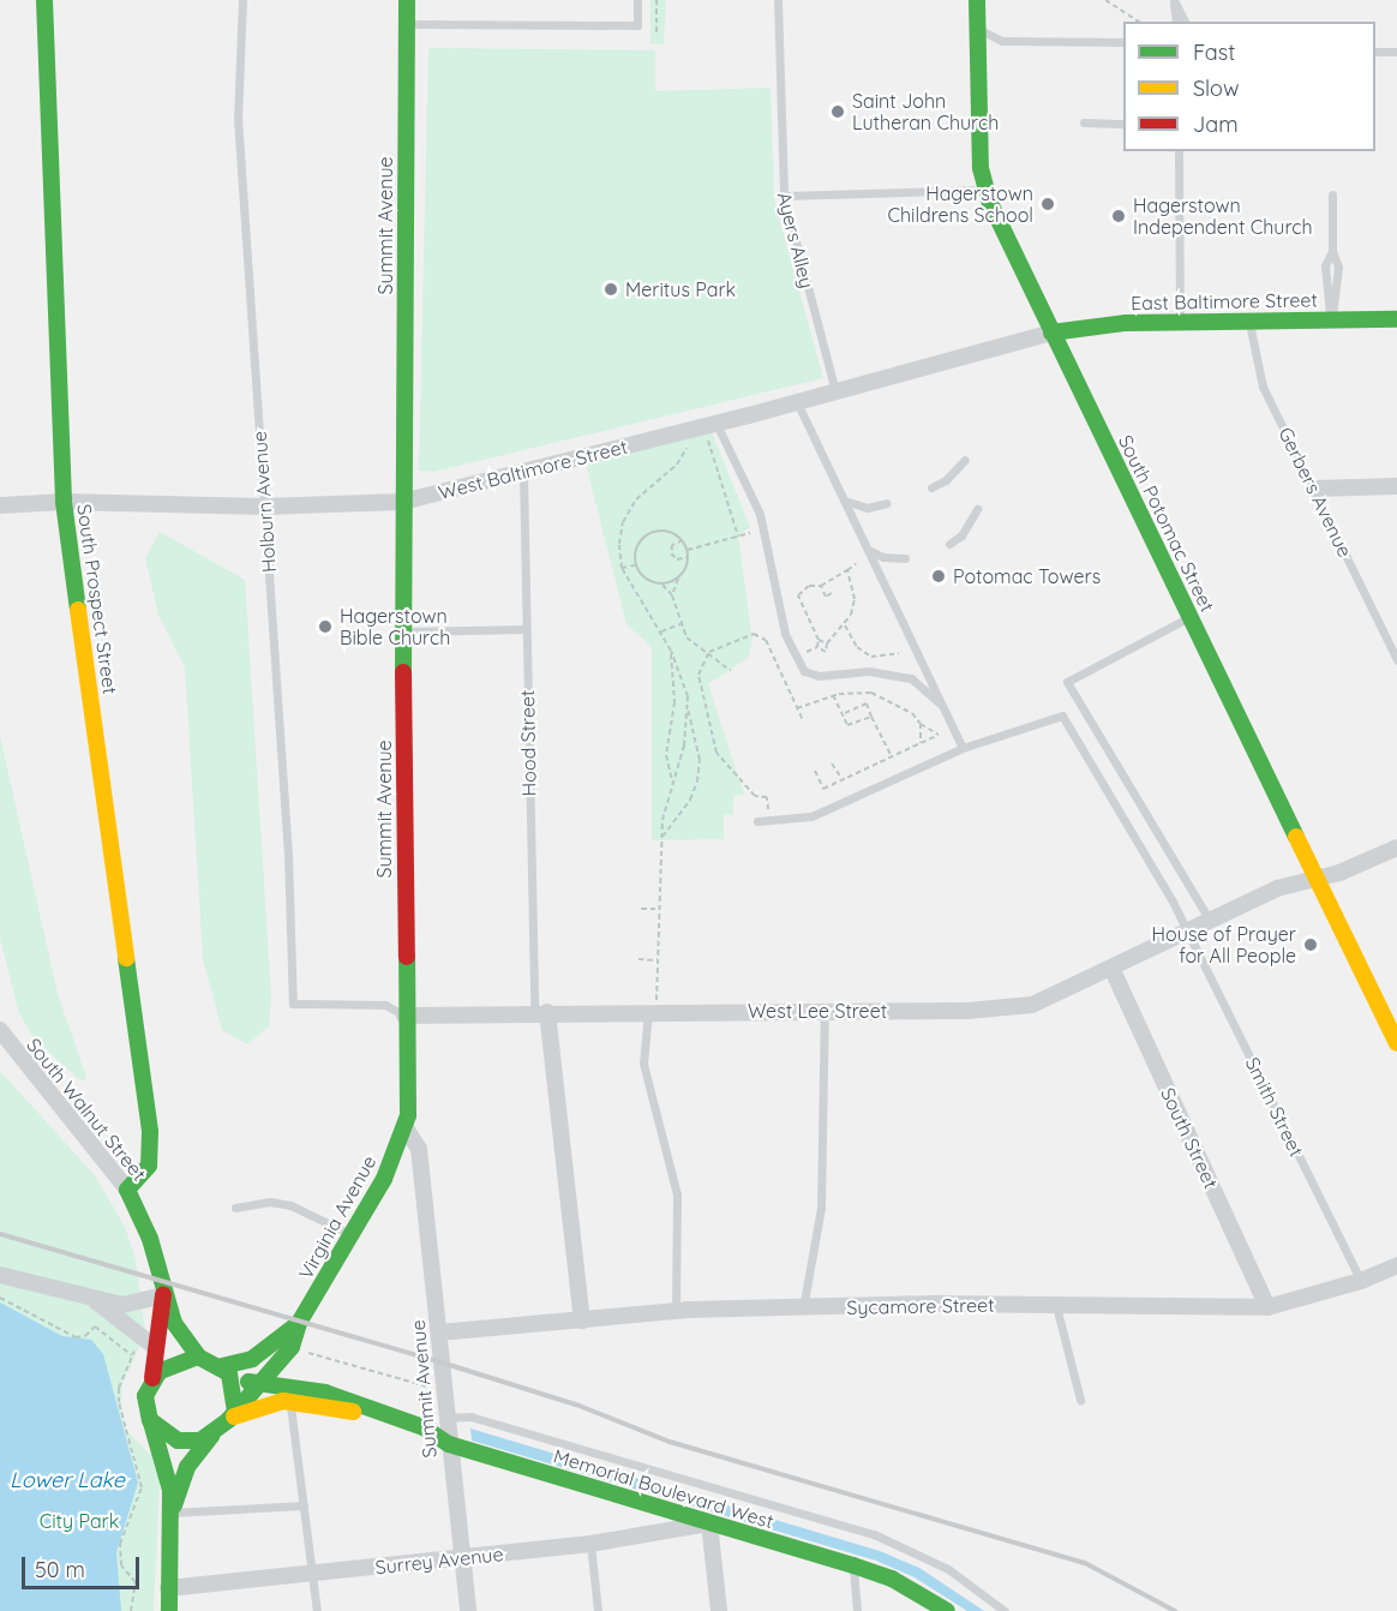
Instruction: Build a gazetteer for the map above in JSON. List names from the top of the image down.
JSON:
{
  "streets": {
    "main road": [
      "Summit Avenue",
      "East Baltimore Street",
      "South Potomac Street",
      "South Prospect Street",
      "South Walnut Street",
      "Virginia Avenue",
      "Memorial Boulevard West"
    ],
    "street": [
      "West Baltimore Street",
      "Hood Street",
      "West Lee Street",
      "South Street",
      "Sycamore Street",
      "Surrey Avenue"
    ],
    "lane": [
      "Ayers Alley",
      "Gerbers Avenue",
      "Holburn Avenue",
      "Smith Street"
    ]
  },
  "crossings": [
    ["Summit Avenue", "West Baltimore Street"],
    ["Summit Avenue", "West Lee Street"],
    ["Summit Avenue", "Virginia Avenue"],
    ["Summit Avenue", "Sycamore Street"],
    ["Summit Avenue", "Memorial Boulevard West"],
    ["Summit Avenue", "Surrey Avenue"],
    ["Ayers Alley", "West Baltimore Street"],
    ["East Baltimore Street", "West Baltimore Street"],
    ["East Baltimore Street", "Gerbers Avenue"],
    ["East Baltimore Street", "South Potomac Street"],
    ["West Baltimore Street", "Holburn Avenue"],
    ["West Baltimore Street", "South Potomac Street"],
    ["West Baltimore Street", "South Prospect Street"],
    ["West Baltimore Street", "Hood Street"],
    ["Holburn Avenue", "West Lee Street"],
    ["South Potomac Street", "West Lee Street"],
    ["South Prospect Street", "South Walnut Street"],
    ["Hood Street", "West Lee Street"],
    ["Hood Street", "Sycamore Street"],
    ["West Lee Street", "Smith Street"],
    ["West Lee Street", "South Street"],
    ["Smith Street", "Sycamore Street"],
    ["South Walnut Street", "Virginia Avenue"],
    ["South Walnut Street", "Memorial Boulevard West"],
    ["South Street", "Sycamore Street"],
    ["Virginia Avenue", "Memorial Boulevard West"],
    ["Memorial Boulevard West", "Surrey Avenue"]
  ],
  "water": ["Lower Lake"],
  "parks": ["City Park"],
  "places": [
    "Saint John Lutheran Church",
    "Hagerstown Childrens School",
    "Hagerstown Independent Church",
    "Meritus Park",
    "Potomac Towers",
    "Hagerstown Bible Church",
    "House of Prayer for All People"
  ],
  "legend": ["Fast", "Slow", "Jam"],
  "scale_bar": "50 m"
}
